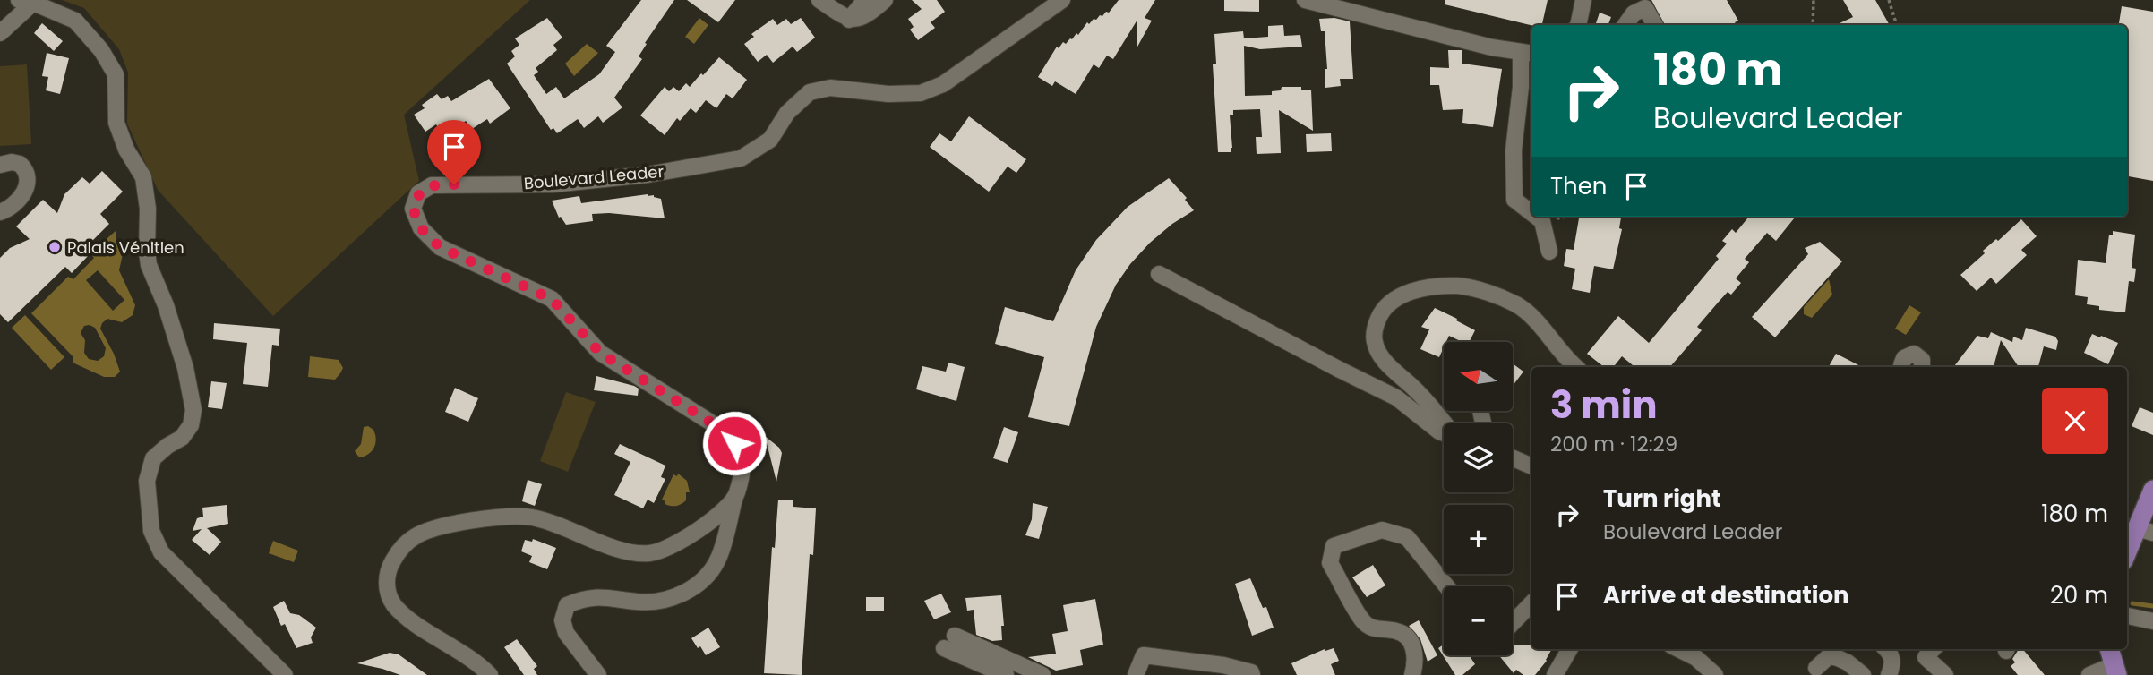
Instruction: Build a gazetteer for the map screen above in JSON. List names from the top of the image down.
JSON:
{
  "streets": {
    "street": ["Boulevard Leader"]
  },
  "places": ["Palais Vénitien"],
  "north": "left",
  "page": {
    "turn": ["180 m", "Boulevard Leader"],
    "then": "Then",
    "map_buttons": ["+", "−"],
    "heading": ["3 min", "200 m · 12:29"],
    "list": [
      {
        "name": "Turn right",
        "note": "Boulevard Leader",
        "value": "180 m"
      },
      {
        "name": "Arrive at destination",
        "value": "20 m"
      }
    ]
  }
}
